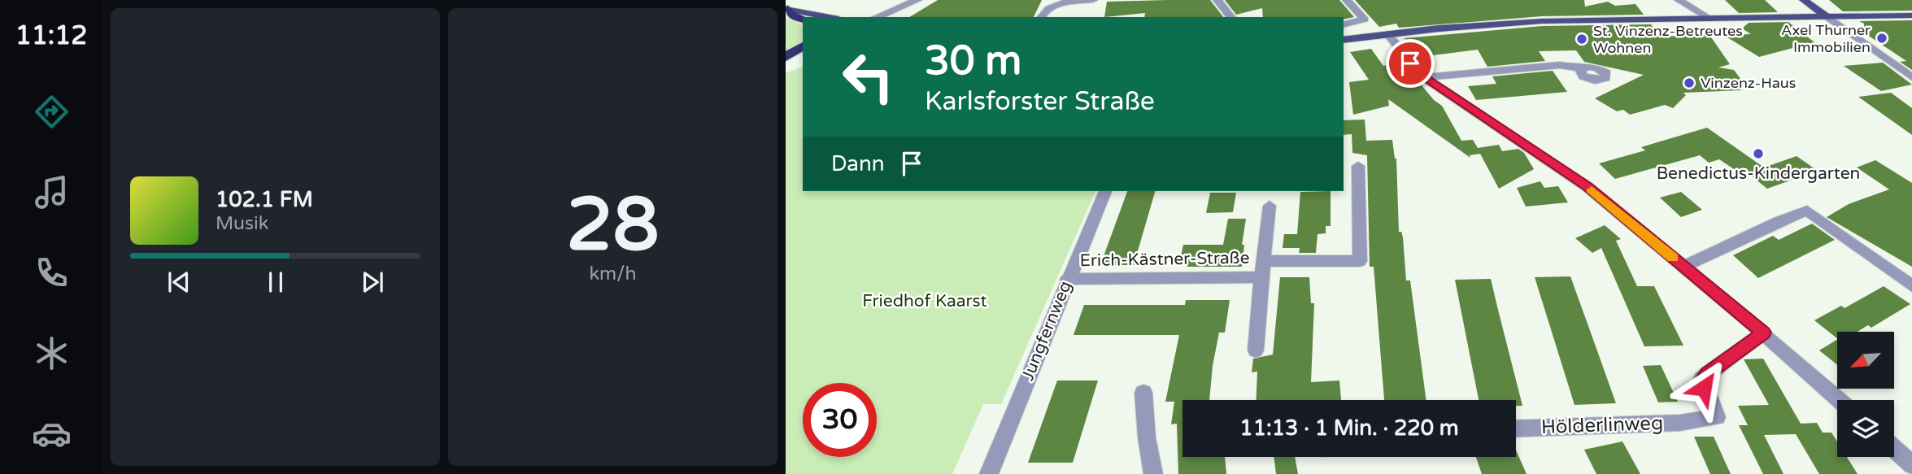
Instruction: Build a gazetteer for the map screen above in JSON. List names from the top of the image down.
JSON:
{
  "streets": {
    "street": ["Erich-Kästner-Straße", "Jungfernweg", "Hölderlinweg"]
  },
  "crossings": [
    ["Erich-Kästner-Straße", "Jungfernweg"]
  ],
  "parks": ["Friedhof Kaarst"],
  "places": [
    "Axel Thurner Immobilien",
    "St. Vinzenz-Betreutes Wohnen",
    "Vinzenz-Haus",
    "Benedictus-Kindergarten"
  ],
  "north": "bottom left",
  "page": {
    "tabs": "11:12",
    "tile": ["28", "km/h"],
    "turn": ["30 m", "Karlsforster Straße"],
    "then": "Dann",
    "song": ["102.1 FM", "Musik"],
    "limit": "30",
    "trip": "11:13 · 1 Min. · 220 m"
  }
}
